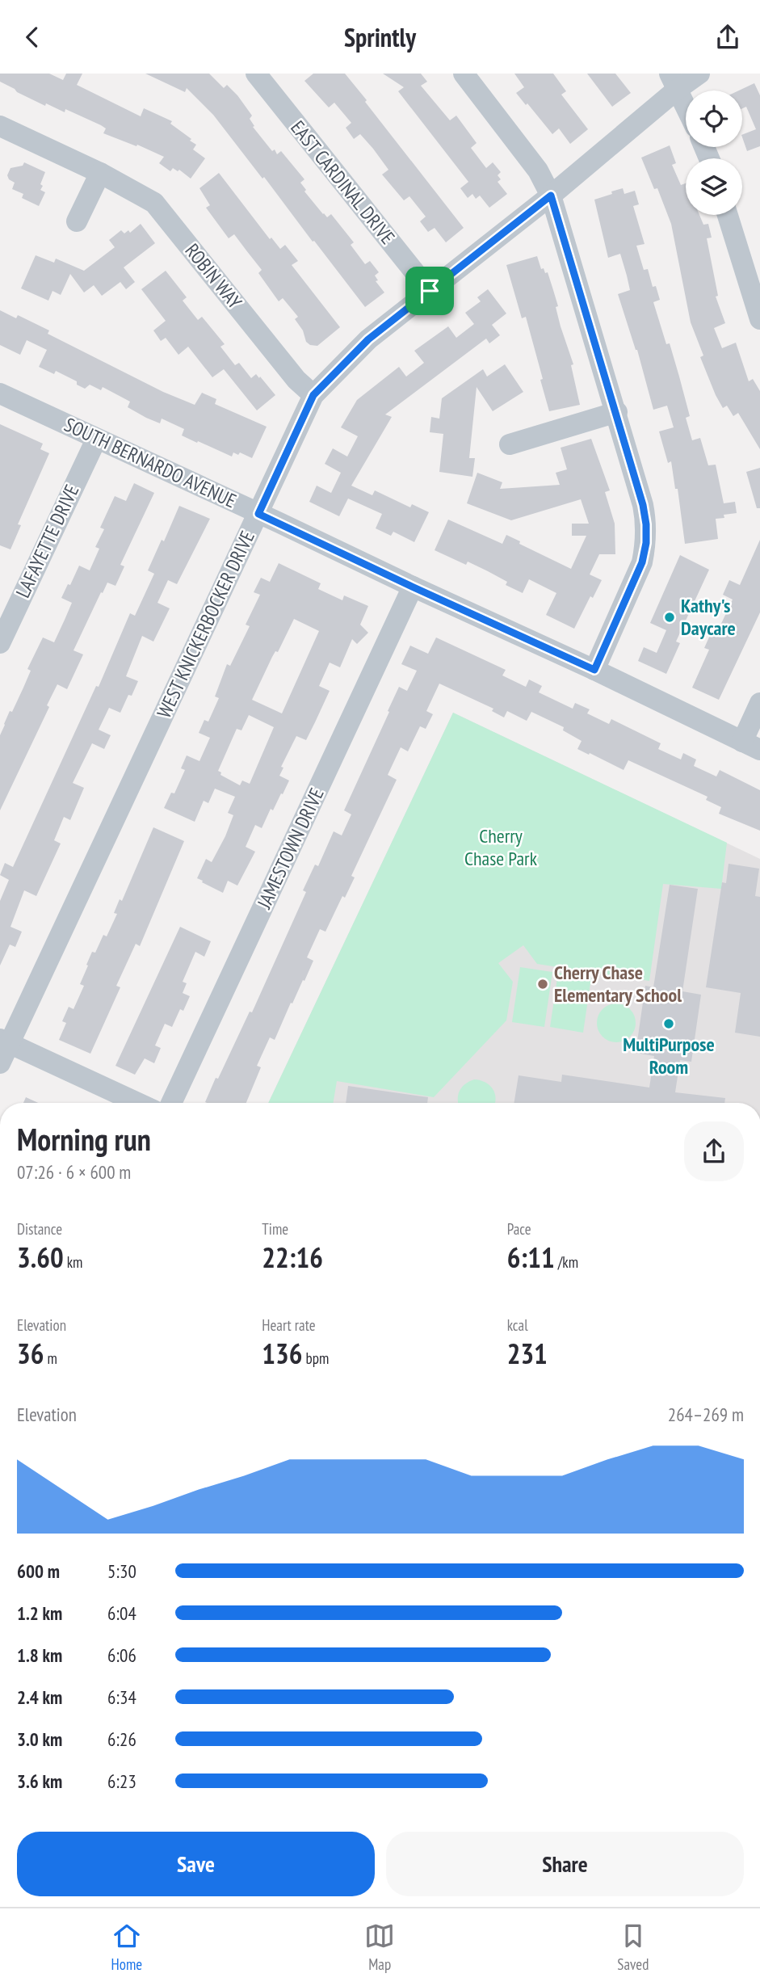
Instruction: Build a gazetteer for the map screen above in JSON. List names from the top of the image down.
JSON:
{
  "streets": {
    "street": [
      "EAST CARDINAL DRIVE",
      "ROBIN WAY",
      "SOUTH BERNARDO AVENUE",
      "LAFAYETTE DRIVE",
      "WEST KNICKERBOCKER DRIVE",
      "JAMESTOWN DRIVE"
    ]
  },
  "crossings": [
    ["EAST CARDINAL DRIVE", "WEST KNICKERBOCKER DRIVE"],
    ["ROBIN WAY", "WEST KNICKERBOCKER DRIVE"],
    ["SOUTH BERNARDO AVENUE", "LAFAYETTE DRIVE"],
    ["SOUTH BERNARDO AVENUE", "WEST KNICKERBOCKER DRIVE"],
    ["SOUTH BERNARDO AVENUE", "JAMESTOWN DRIVE"]
  ],
  "parks": ["Cherry Chase Park"],
  "places": ["Kathy's Daycare", "Cherry Chase Elementary School", "MultiPurpose Room"],
  "page": {
    "header": "Sprintly",
    "heading": ["Morning run", "07:26 · 6 × 600 m"],
    "stats": [
      ["Distance", "3.60 km"],
      ["Time", "22:16"],
      ["Pace", "6:11 /km"],
      ["Elevation", "36 m"],
      ["Heart rate", "136 bpm"],
      ["kcal", "231"]
    ],
    "chart": ["Elevation", "264–269 m"],
    "list": [
      {
        "name": "600 m",
        "note": "5:30"
      },
      {
        "name": "1.2 km",
        "note": "6:04"
      },
      {
        "name": "1.8 km",
        "note": "6:06"
      },
      {
        "name": "2.4 km",
        "note": "6:34"
      },
      {
        "name": "3.0 km",
        "note": "6:26"
      },
      {
        "name": "3.6 km",
        "note": "6:23"
      }
    ],
    "buttons": ["Save", "Share"],
    "tabs": ["Home", "Map", "Saved"]
  }
}
